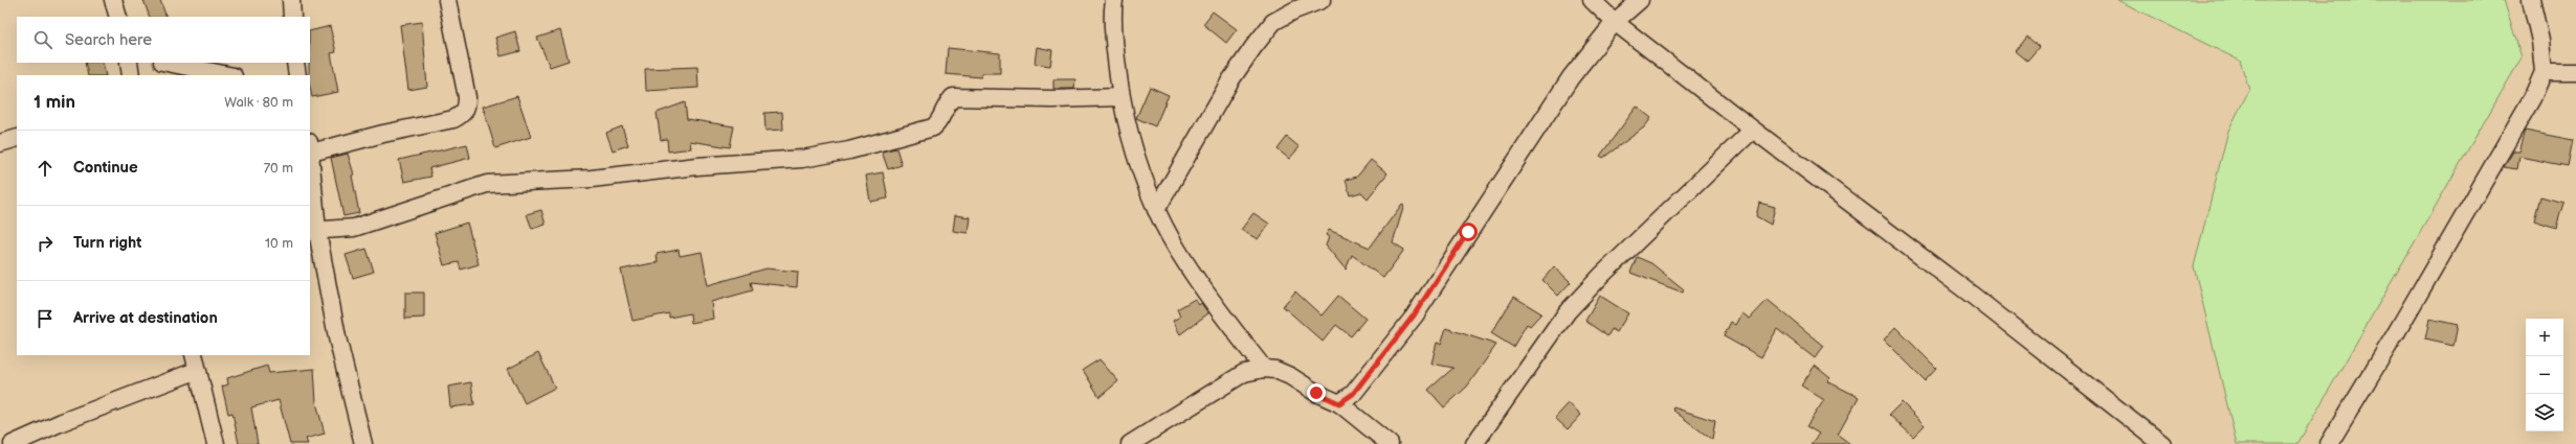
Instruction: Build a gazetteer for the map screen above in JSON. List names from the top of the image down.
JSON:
{
  "page": {
    "search": "Search here",
    "heading": ["1 min", "Walk · 80 m"],
    "list": [
      ["Continue", "70 m"],
      ["Turn right", "10 m"],
      "Arrive at destination"
    ],
    "map_buttons": ["+", "−"]
  }
}
